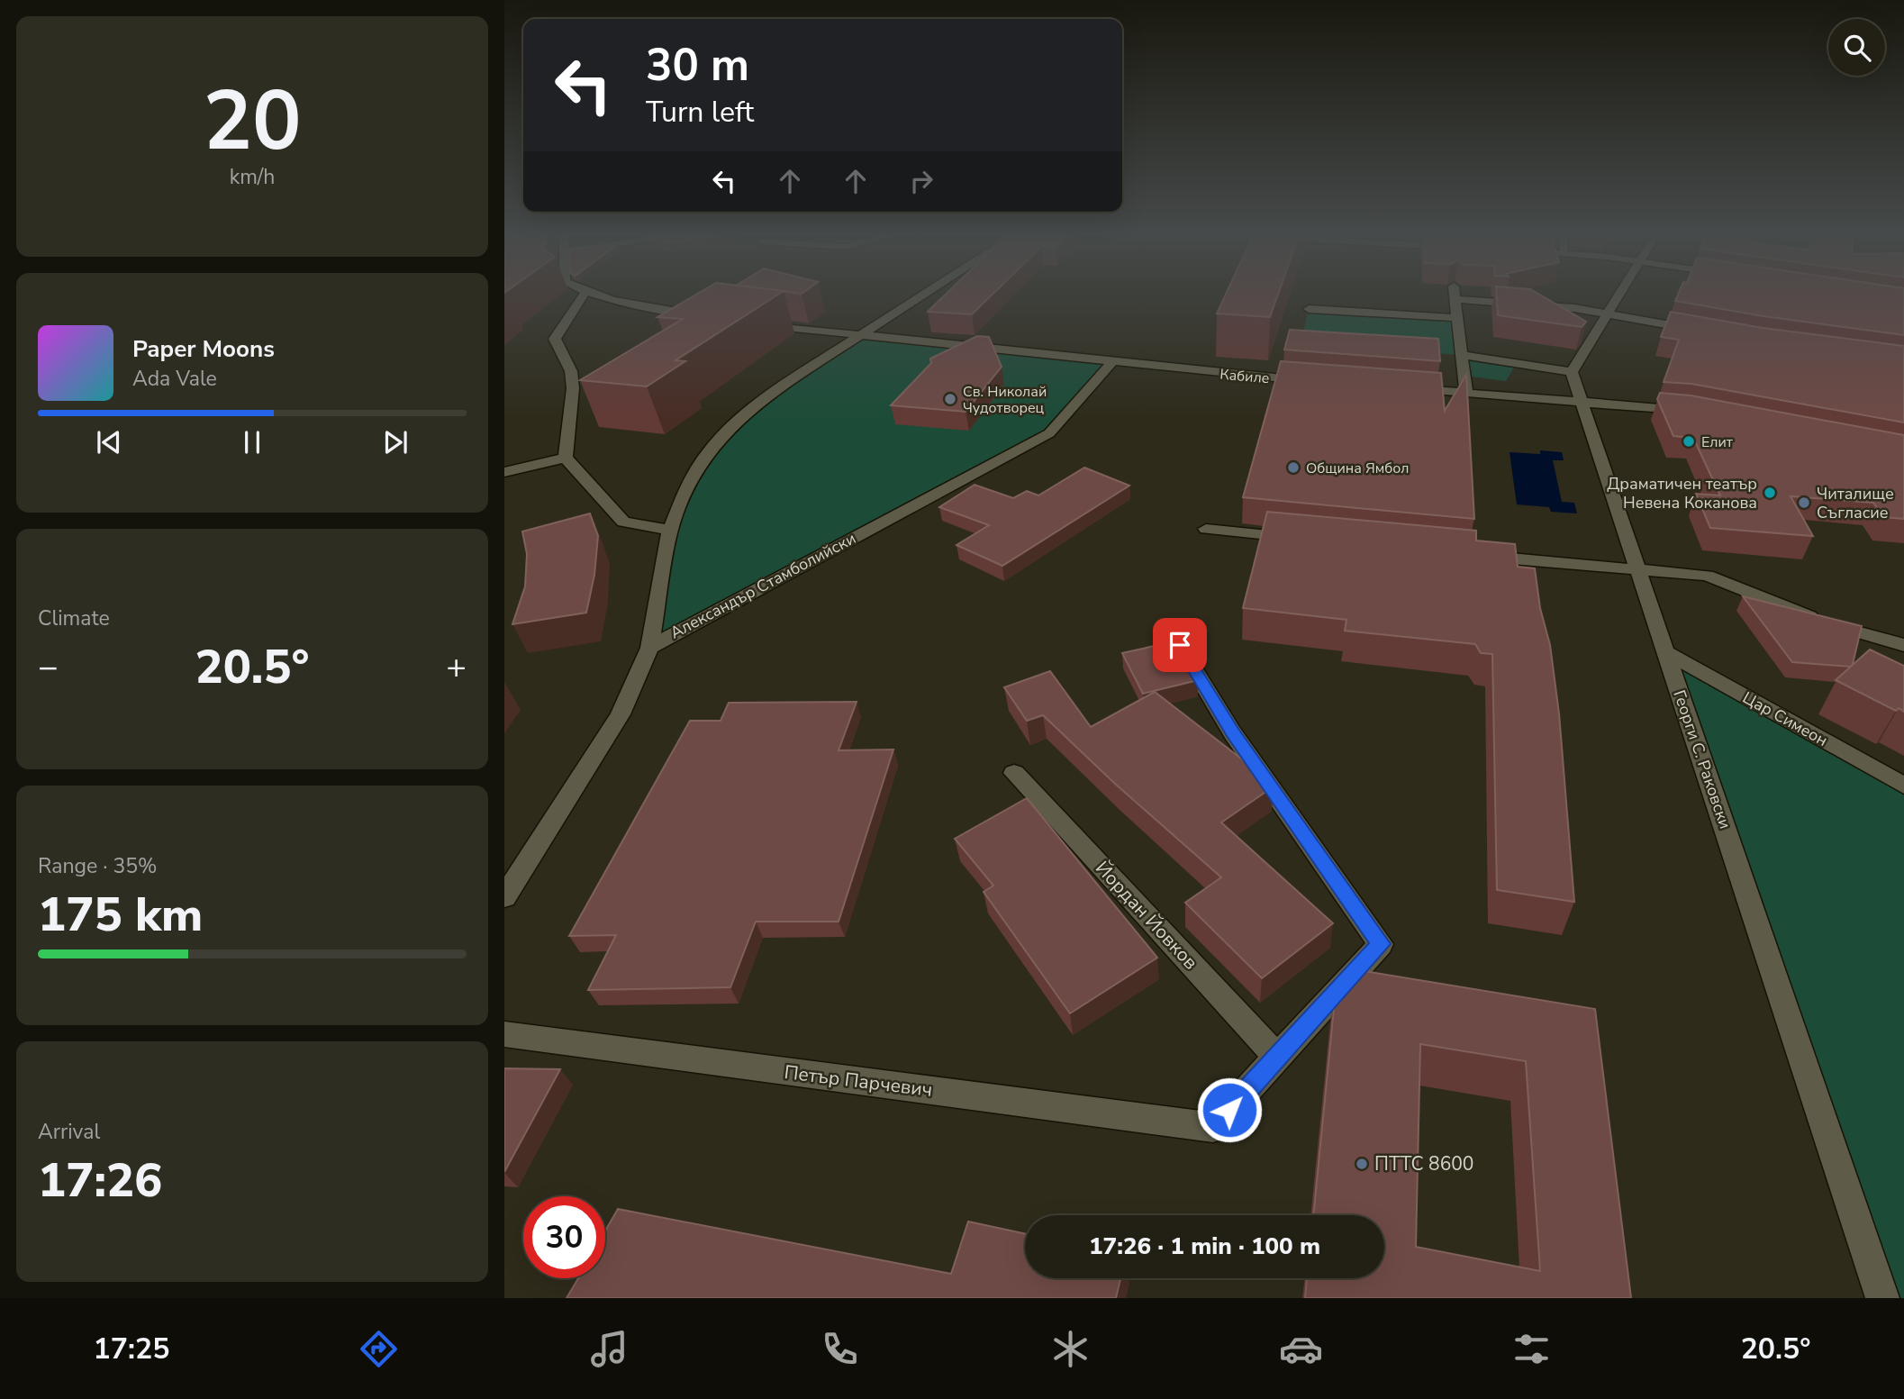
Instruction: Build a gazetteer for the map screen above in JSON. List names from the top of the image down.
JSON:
{
  "streets": {
    "street": [
      "Кабиле",
      "Александър Стамболийски",
      "Цар Симеон",
      "Георги С. Раковски",
      "Йордан Йовков",
      "Петър Парчевич"
    ]
  },
  "crossings": [
    ["Кабиле", "Александър Стамболийски"],
    ["Цар Симеон", "Георги С. Раковски"],
    ["Йордан Йовков", "Петър Парчевич"]
  ],
  "places": [
    "Св. Николай Чудотворец",
    "Елит",
    "Община Ямбол",
    "Драматичен театър Невена Коканова",
    "Читалище Съгласие",
    "ПТТС 8600"
  ],
  "page": {
    "tile": [
      ["20", "km/h"],
      "Climate",
      ["Range · 35%", "175 km"],
      ["Arrival", "17:26"]
    ],
    "turn": ["30 m", "Turn left"],
    "song": ["Paper Moons", "Ada Vale"],
    "heat": ["−", "20.5°", "+"],
    "limit": "30",
    "trip": "17:26 · 1 min · 100 m",
    "tabs": ["17:25", "20.5°"]
  }
}
